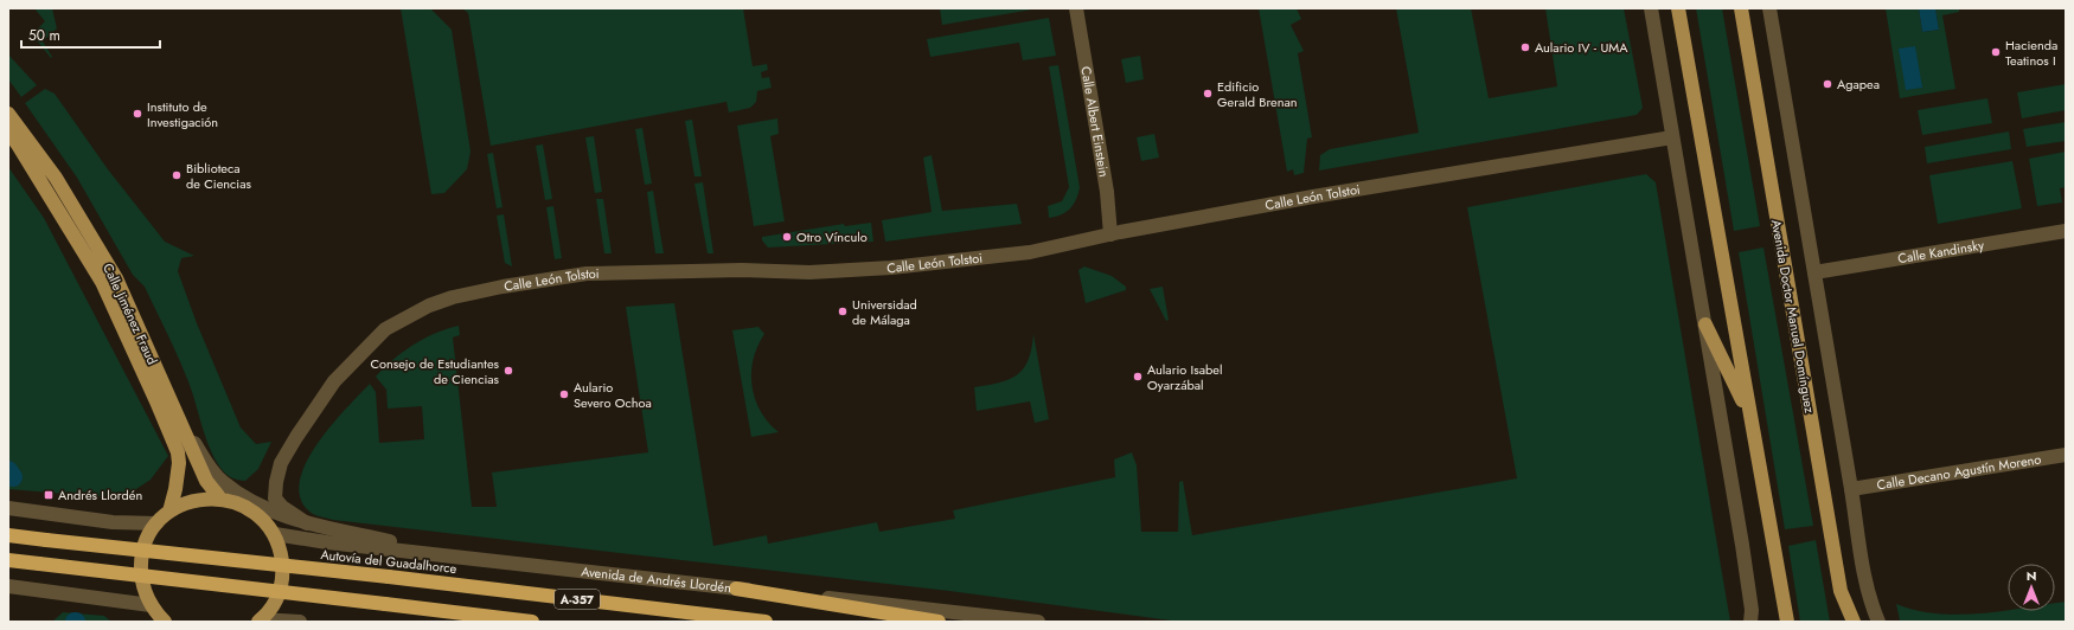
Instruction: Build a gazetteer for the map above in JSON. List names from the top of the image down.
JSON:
{
  "streets": {
    "highway": ["Autovía del Guadalhorce", "A-357"],
    "main road": ["Calle Jiménez Fraud", "Avenida Doctor Manuel Domínguez"],
    "street": [
      "Calle Albert Einstein",
      "Calle León Tolstoi",
      "Calle Kandinsky",
      "Calle Decano Agustín Moreno",
      "Avenida de Andrés Llordén"
    ]
  },
  "crossings": [
    ["Calle Albert Einstein", "Calle León Tolstoi"]
  ],
  "places": {
    "other": [
      "Aulario IV - UMA",
      "Hacienda Teatinos I",
      "Agapea",
      "Edificio Gerald Brenan",
      "Instituto de Investigación",
      "Biblioteca de Ciencias",
      "Otro Vínculo",
      "Universidad de Málaga",
      "Consejo de Estudiantes de Ciencias",
      "Aulario Isabel Oyarzábal",
      "Aulario Severo Ochoa"
    ],
    "transit": ["Andrés Llordén"]
  },
  "scale_bar": "50 m",
  "north": "top"
}
